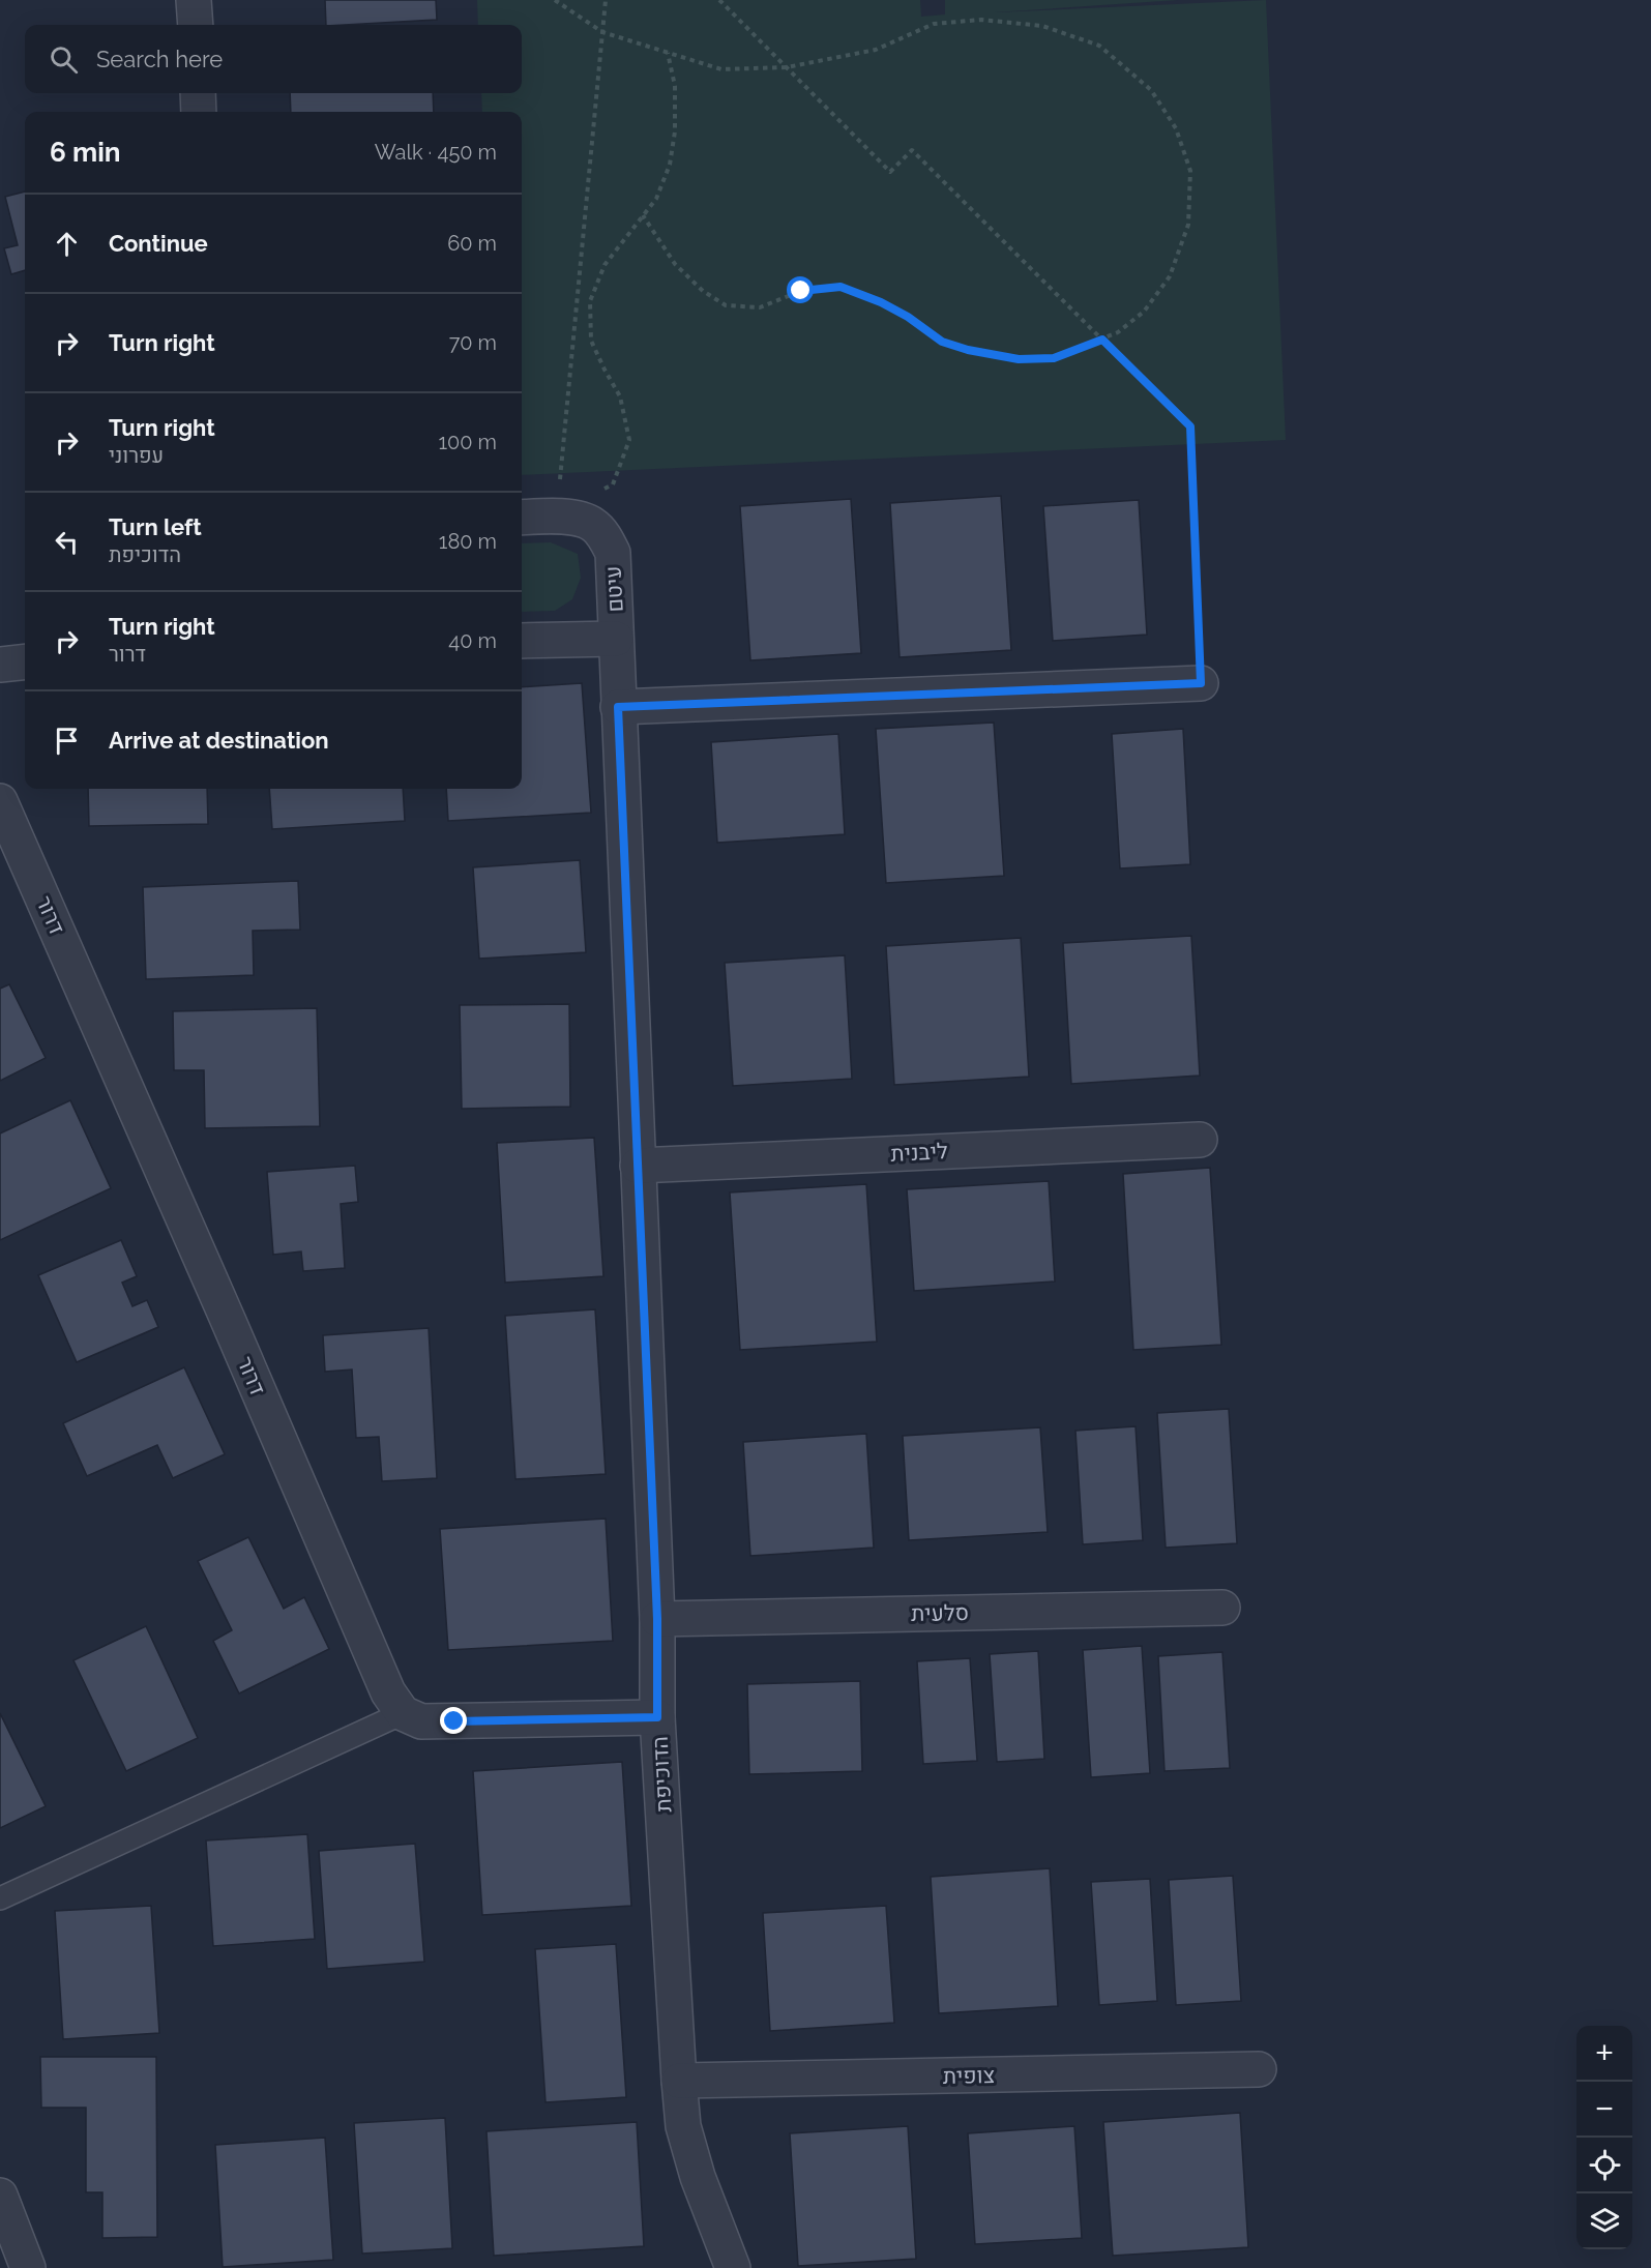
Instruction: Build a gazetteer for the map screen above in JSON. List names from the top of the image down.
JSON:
{
  "streets": {
    "street": [
      "עיטם",
      "דרור",
      "ליבנית",
      "סלעית",
      "הדוכיפת",
      "צופית"
    ]
  },
  "crossings": [
    ["עיטם", "הדוכיפת"],
    ["ליבנית", "הדוכיפת"],
    ["סלעית", "הדוכיפת"],
    ["הדוכיפת", "צופית"]
  ],
  "page": {
    "search": "Search here",
    "heading": ["6 min", "Walk · 450 m"],
    "list": [
      ["Continue", "60 m"],
      ["Turn right", "70 m"],
      ["Turn right", "עפרוני", "100 m"],
      ["Turn left", "הדוכיפת", "180 m"],
      ["Turn right", "דרור", "40 m"],
      "Arrive at destination"
    ],
    "map_buttons": ["+", "−"]
  }
}
